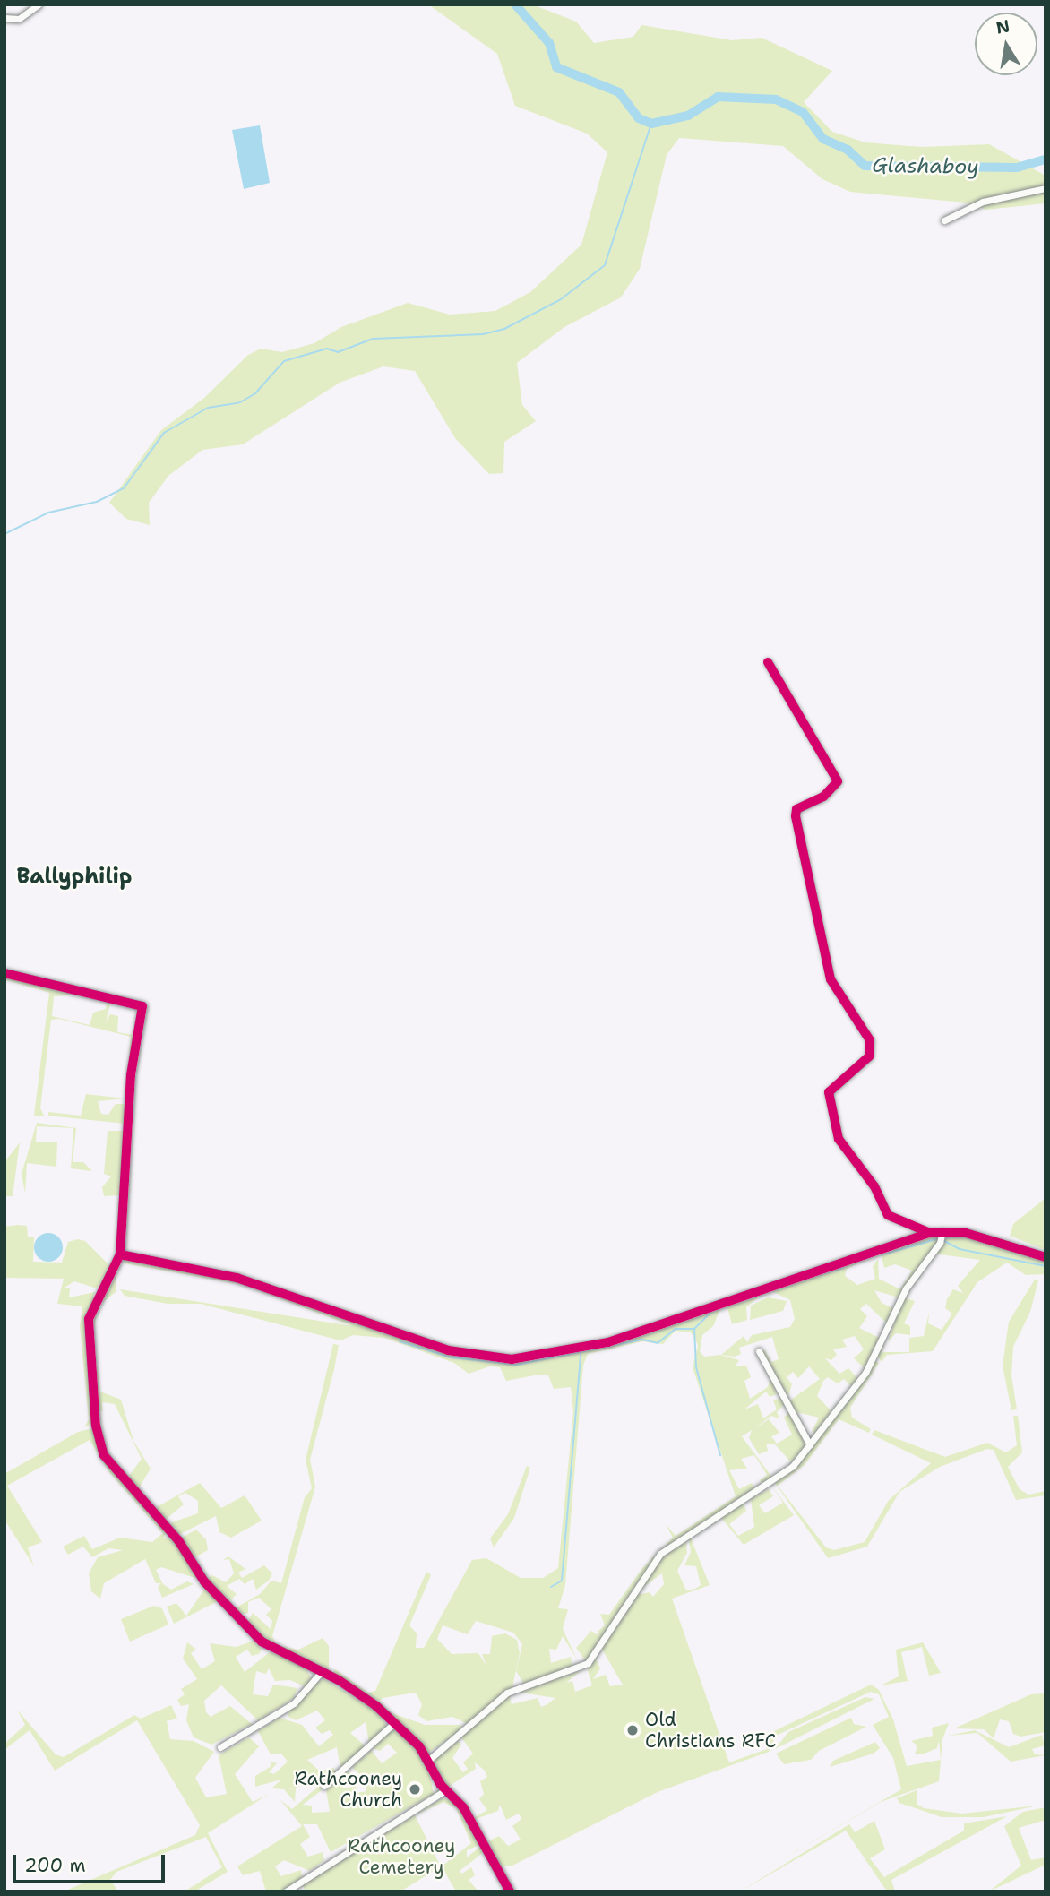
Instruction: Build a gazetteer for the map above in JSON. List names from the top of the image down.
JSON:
{
  "districts": ["Ballyphilip"],
  "water": ["Glashaboy"],
  "parks": ["Rathcooney Cemetery"],
  "places": ["Old Christians RFC", "Rathcooney Church"],
  "scale_bar": "200 m",
  "north": "top"
}
